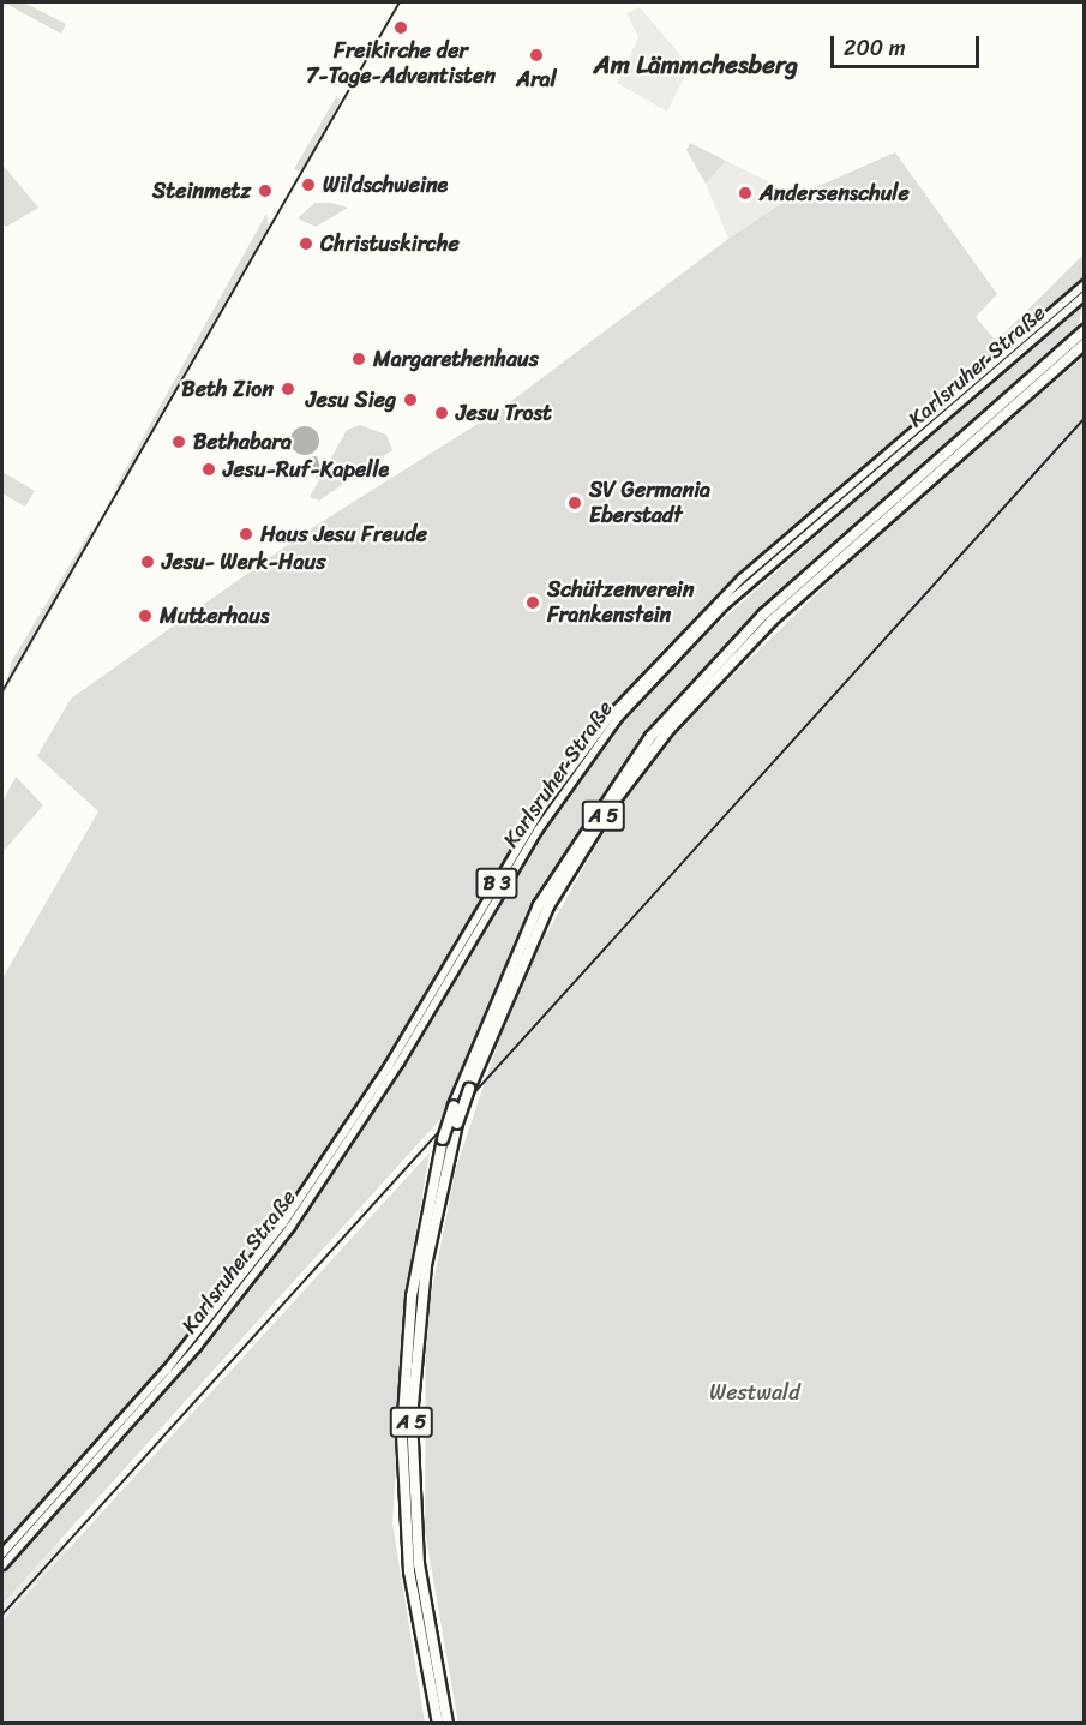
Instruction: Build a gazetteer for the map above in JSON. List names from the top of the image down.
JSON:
{
  "streets": {
    "highway": ["A 5"],
    "main road": ["Karlsruher Straße", "B 3"]
  },
  "districts": ["Am Lämmchesberg"],
  "parks": ["Westwald"],
  "places": [
    "Freikirche der 7-Tage-Adventisten",
    "Aral",
    "Wildschweine",
    "Steinmetz",
    "Andersenschule",
    "Christuskirche",
    "Margarethenhaus",
    "Beth Zion",
    "Jesu Sieg",
    "Jesu Trost",
    "Bethabara",
    "Jesu-Ruf-Kapelle",
    "SV Germania Eberstadt",
    "Haus Jesu Freude",
    "Jesu- Werk-Haus",
    "Schützenverein Frankenstein",
    "Mutterhaus"
  ],
  "scale_bar": "200 m"
}
